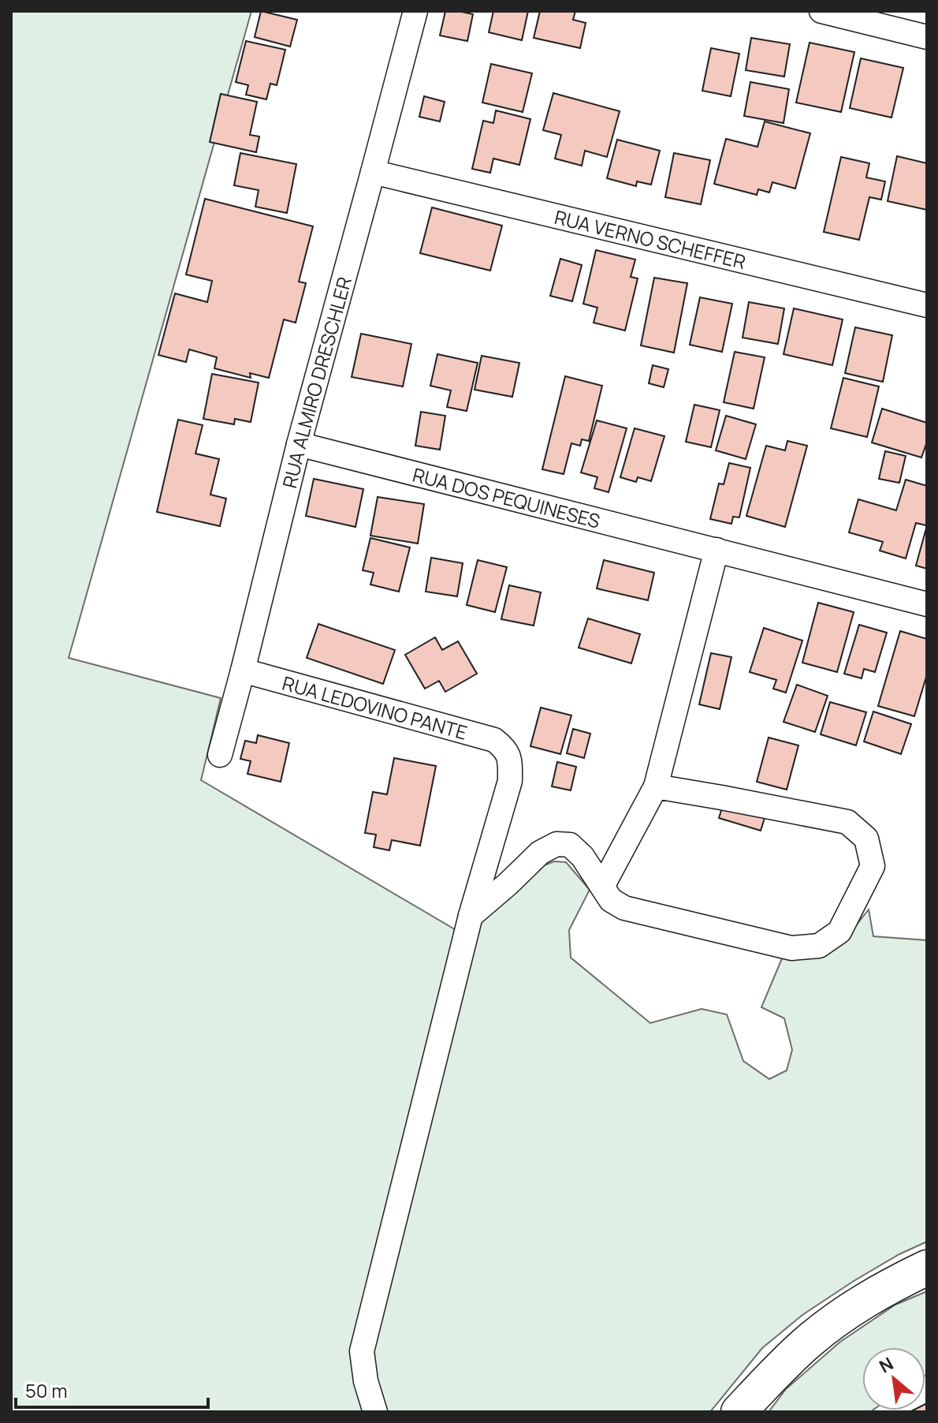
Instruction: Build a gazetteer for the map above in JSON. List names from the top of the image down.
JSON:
{
  "streets": {
    "street": [
      "RUA VERNO SCHEFFER",
      "RUA ALMIRO DRESCHLER",
      "RUA DOS PEQUINESES",
      "RUA LEDOVINO PANTE"
    ]
  },
  "crossings": [
    ["RUA VERNO SCHEFFER", "RUA ALMIRO DRESCHLER"],
    ["RUA ALMIRO DRESCHLER", "RUA DOS PEQUINESES"],
    ["RUA ALMIRO DRESCHLER", "RUA LEDOVINO PANTE"]
  ],
  "scale_bar": "50 m",
  "north": "top left"
}
